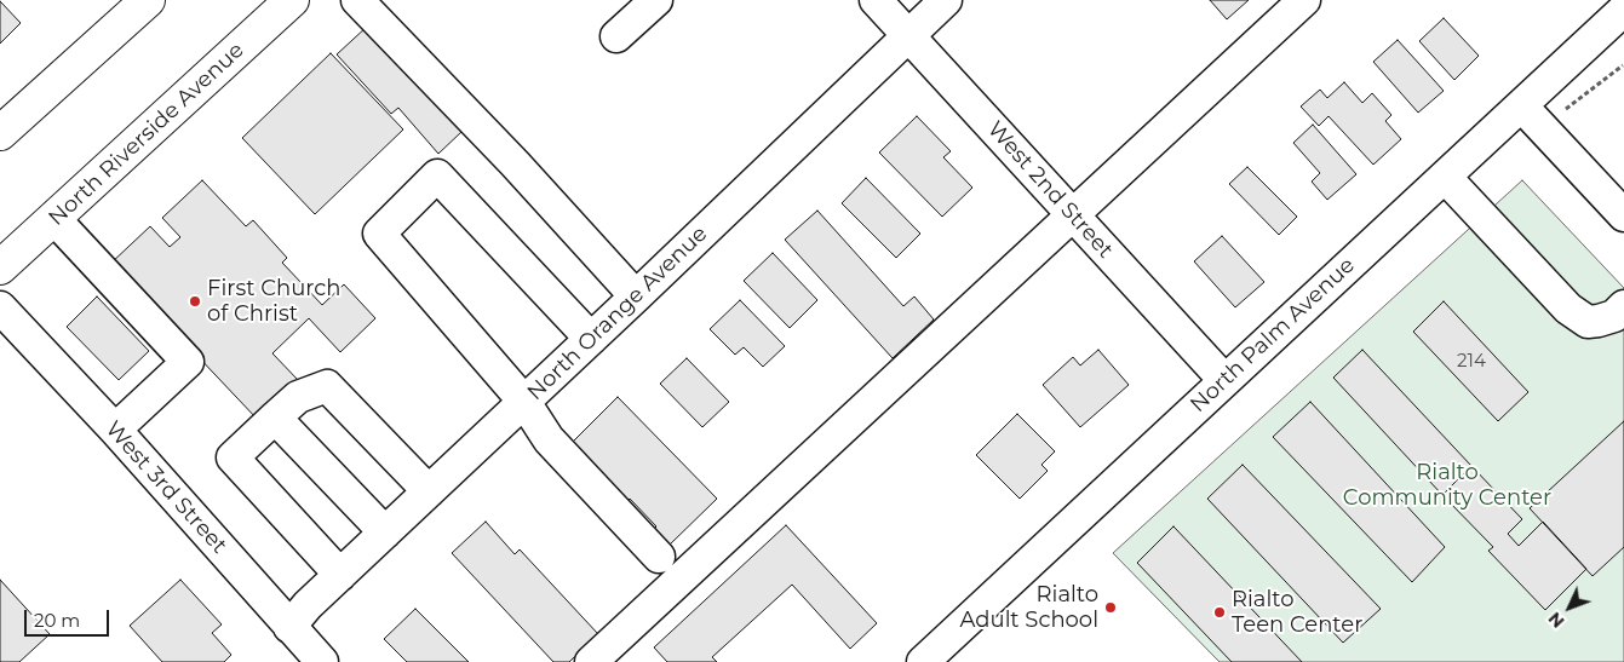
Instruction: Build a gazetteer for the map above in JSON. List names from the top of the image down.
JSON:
{
  "streets": {
    "main road": ["North Riverside Avenue"],
    "street": [
      "West 2nd Street",
      "North Orange Avenue",
      "North Palm Avenue",
      "West 3rd Street"
    ]
  },
  "crossings": [
    ["West 2nd Street", "North Orange Avenue"],
    ["West 2nd Street", "North Palm Avenue"],
    ["North Orange Avenue", "West 3rd Street"]
  ],
  "parks": ["Rialto Community Center"],
  "places": ["First Church of Christ", "Rialto Adult School", "Rialto Teen Center"],
  "house_numbers": ["214"],
  "scale_bar": "20 m",
  "north": "bottom left"
}
